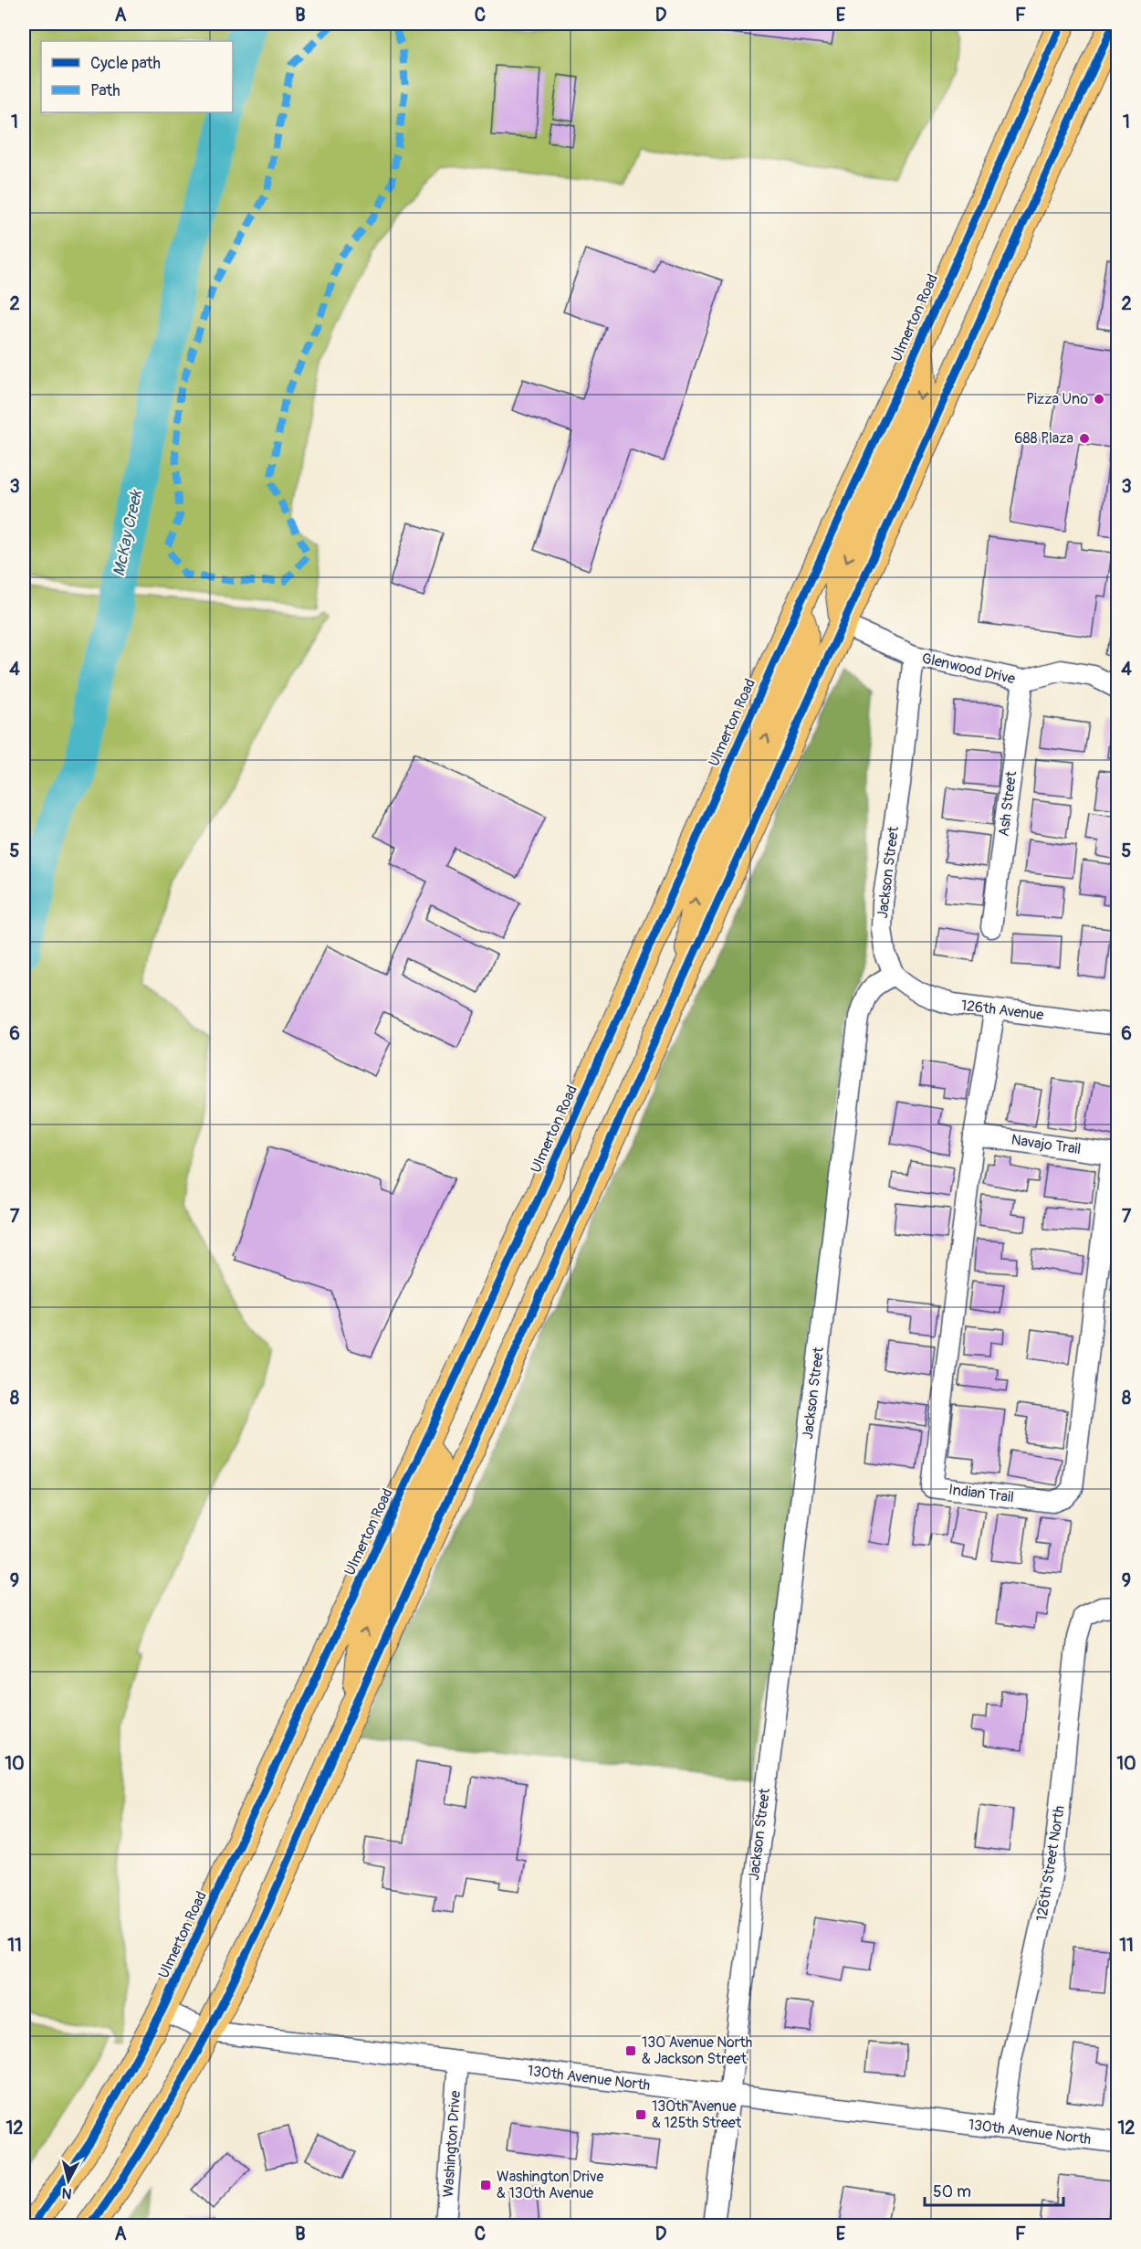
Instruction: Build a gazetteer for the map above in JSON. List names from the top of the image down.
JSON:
{
  "streets": {
    "main road": ["Ulmerton Road"],
    "street": [
      "Glenwood Drive",
      "Ash Street",
      "Jackson Street",
      "126th Avenue",
      "Navajo Trail",
      "Indian Trail",
      "126th Street North",
      "130th Avenue North",
      "Washington Drive"
    ]
  },
  "crossings": [
    ["Ulmerton Road", "130th Avenue North"],
    ["Glenwood Drive", "Ash Street"],
    ["Glenwood Drive", "Jackson Street"],
    ["Jackson Street", "126th Avenue"],
    ["Jackson Street", "130th Avenue North"],
    ["126th Avenue", "Indian Trail"],
    ["Navajo Trail", "Indian Trail"],
    ["126th Street North", "130th Avenue North"],
    ["130th Avenue North", "Washington Drive"]
  ],
  "water": ["McKay Creek"],
  "places": {
    "other": ["Pizza Uno", "688 Plaza"],
    "transit": ["130 Avenue North & Jackson Street", "130th Avenue & 125th Street", "Washington Drive & 130th Avenue"]
  },
  "legend": ["Cycle path", "Path"],
  "scale_bar": "50 m",
  "north": "bottom",
  "grid": {
    "columns": [
      "A",
      "B",
      "C",
      "D",
      "E",
      "F"
    ],
    "rows": [
      "1",
      "2",
      "3",
      "4",
      "5",
      "6",
      "7",
      "8",
      "9",
      "10",
      "11",
      "12"
    ]
  }
}
